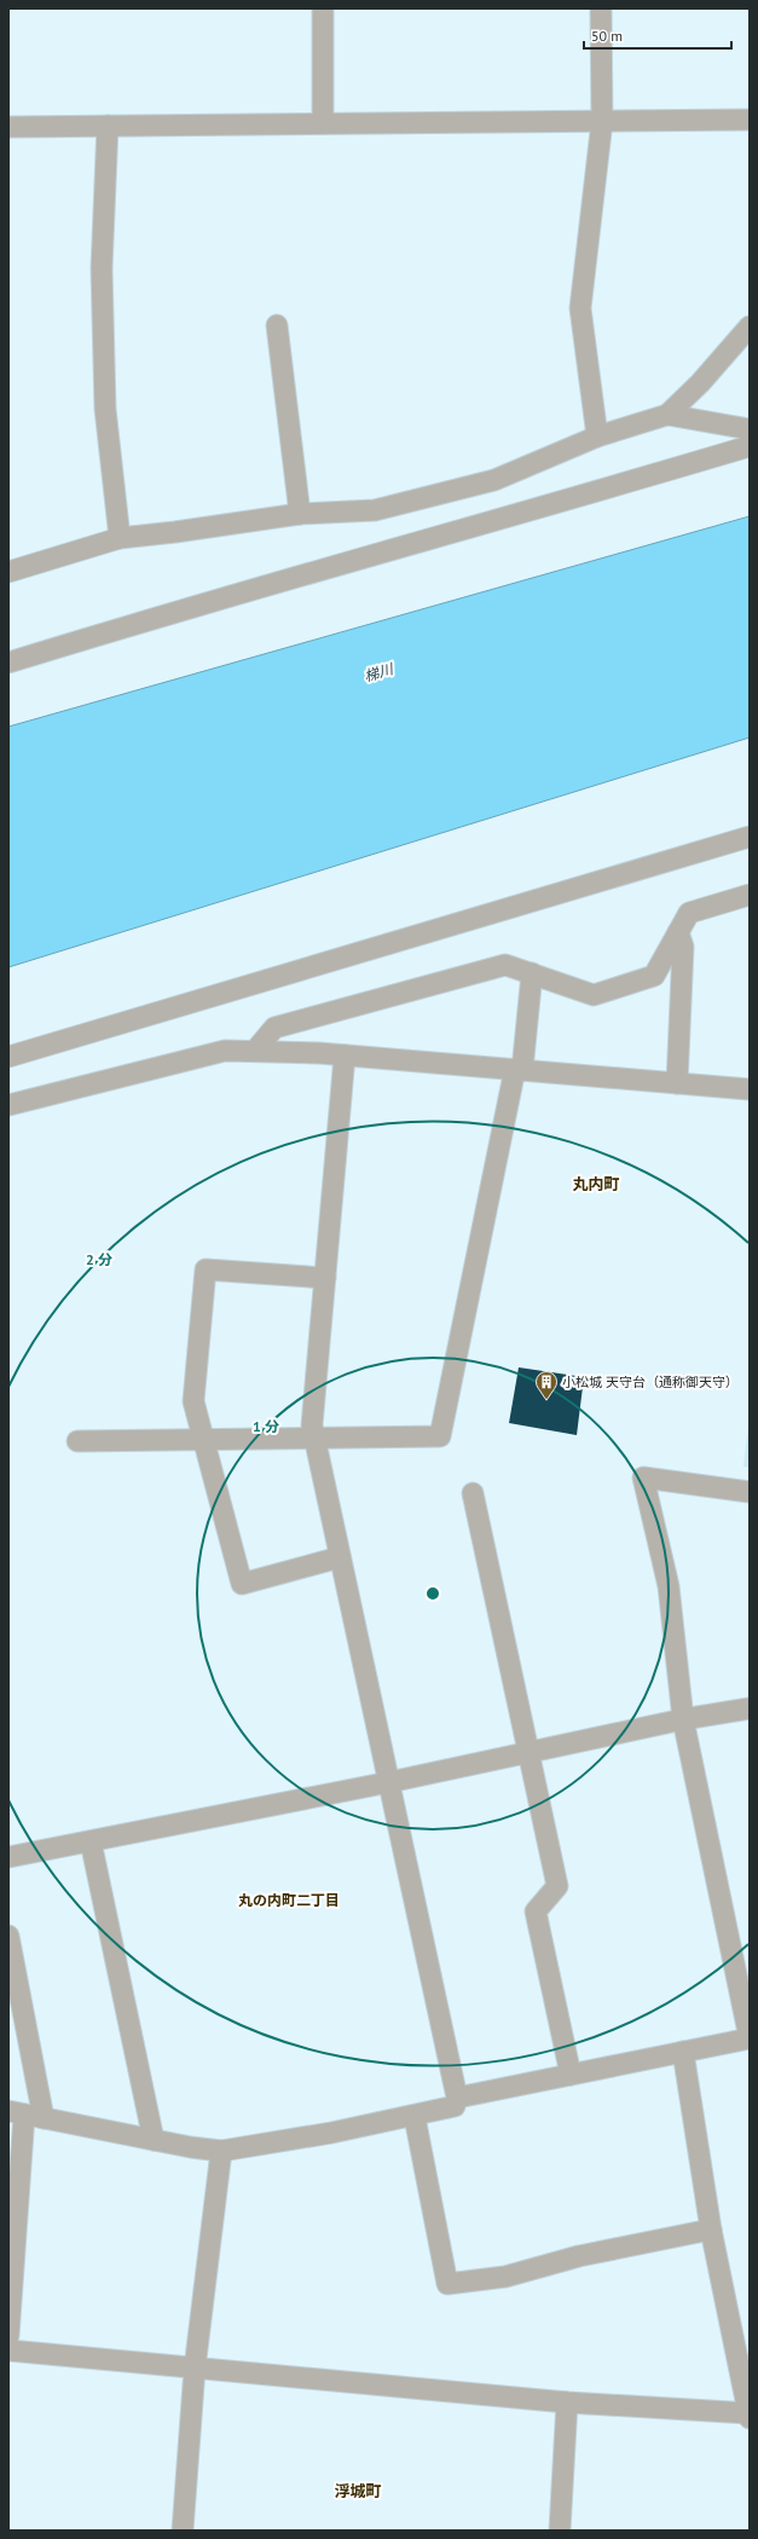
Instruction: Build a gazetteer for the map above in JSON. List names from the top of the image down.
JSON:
{
  "districts": ["丸内町", "丸の内町二丁目", "浮城町"],
  "water": ["梯川"],
  "places": {
    "building": ["小松城 天守台（通称御天守）"]
  },
  "scale_bar": "50 m",
  "rings": ["2 分", "1 分"]
}
